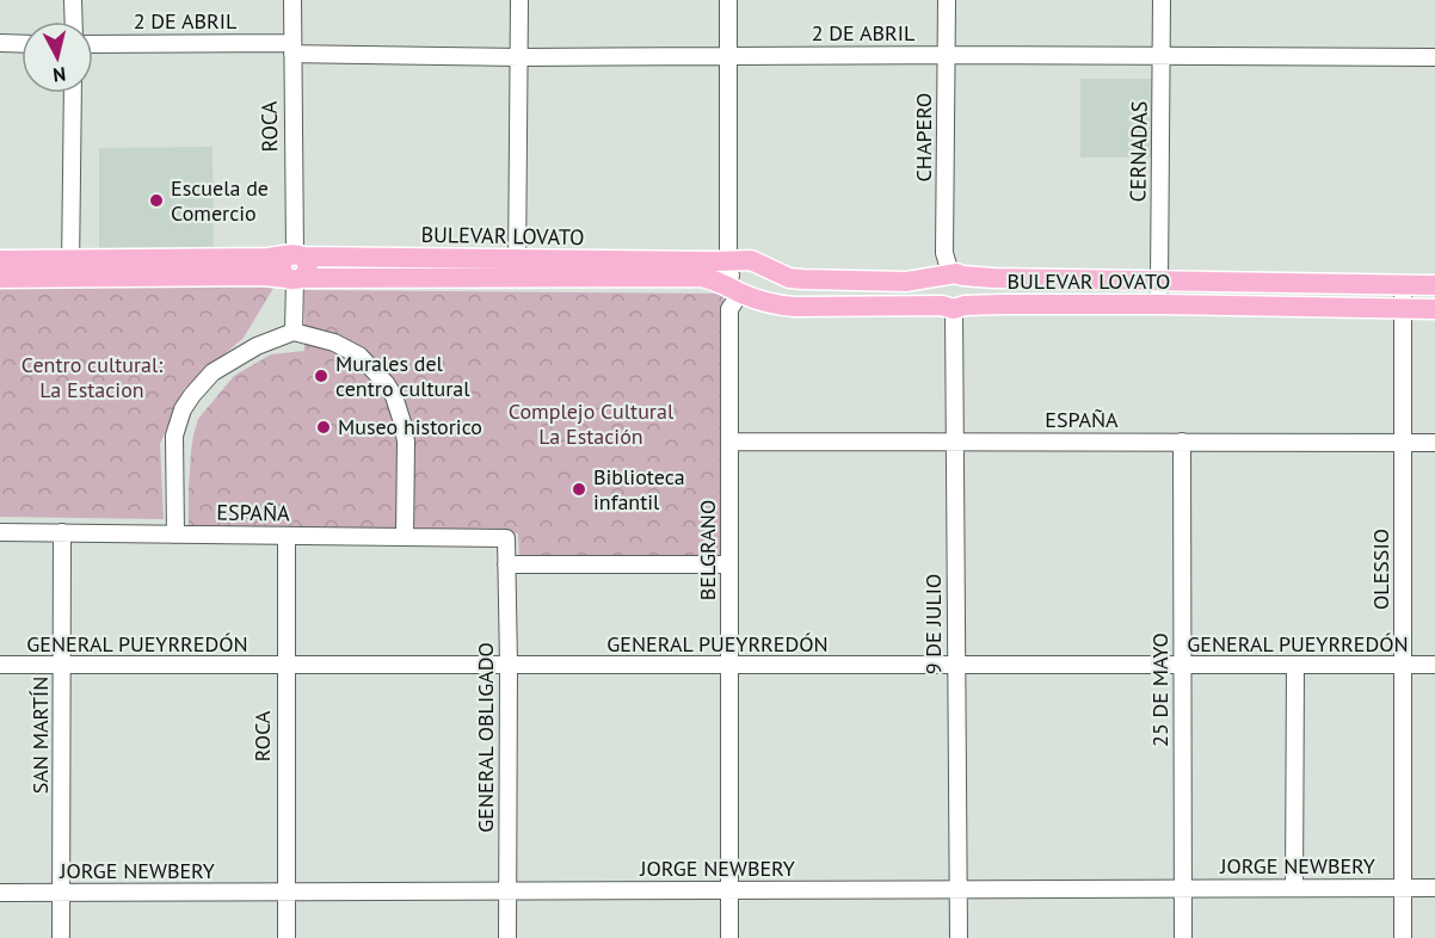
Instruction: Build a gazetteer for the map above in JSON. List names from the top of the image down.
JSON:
{
  "streets": {
    "main road": ["ROCA", "BULEVAR LOVATO", "9 DE JULIO"],
    "street": [
      "2 DE ABRIL",
      "CHAPERO",
      "CERNADAS",
      "ESPAÑA",
      "BELGRANO",
      "OLESSIO",
      "GENERAL PUEYRREDÓN",
      "25 DE MAYO",
      "SAN MARTÍN",
      "GENERAL OBLIGADO",
      "JORGE NEWBERY"
    ]
  },
  "crossings": [
    ["2 DE ABRIL", "ROCA"],
    ["2 DE ABRIL", "CHAPERO"],
    ["2 DE ABRIL", "CERNADAS"],
    ["2 DE ABRIL", "BELGRANO"],
    ["ROCA", "BULEVAR LOVATO"],
    ["ROCA", "ESPAÑA"],
    ["ROCA", "GENERAL PUEYRREDÓN"],
    ["ROCA", "JORGE NEWBERY"],
    ["CHAPERO", "BULEVAR LOVATO"],
    ["CHAPERO", "9 DE JULIO"],
    ["CERNADAS", "BULEVAR LOVATO"],
    ["BULEVAR LOVATO", "BELGRANO"],
    ["BULEVAR LOVATO", "OLESSIO"],
    ["BULEVAR LOVATO", "9 DE JULIO"],
    ["ESPAÑA", "BELGRANO"],
    ["ESPAÑA", "OLESSIO"],
    ["ESPAÑA", "9 DE JULIO"],
    ["ESPAÑA", "25 DE MAYO"],
    ["ESPAÑA", "SAN MARTÍN"],
    ["ESPAÑA", "GENERAL OBLIGADO"],
    ["BELGRANO", "GENERAL PUEYRREDÓN"],
    ["BELGRANO", "JORGE NEWBERY"],
    ["OLESSIO", "GENERAL PUEYRREDÓN"],
    ["OLESSIO", "JORGE NEWBERY"],
    ["9 DE JULIO", "GENERAL PUEYRREDÓN"],
    ["9 DE JULIO", "JORGE NEWBERY"],
    ["GENERAL PUEYRREDÓN", "25 DE MAYO"],
    ["GENERAL PUEYRREDÓN", "SAN MARTÍN"],
    ["GENERAL PUEYRREDÓN", "GENERAL OBLIGADO"],
    ["25 DE MAYO", "JORGE NEWBERY"],
    ["SAN MARTÍN", "JORGE NEWBERY"],
    ["GENERAL OBLIGADO", "JORGE NEWBERY"]
  ],
  "parks": ["Centro cultural: La Estacion", "Complejo Cultural La Estación"],
  "places": [
    "Escuela de Comercio",
    "Murales del centro cultural",
    "Museo historico",
    "Biblioteca infantil"
  ],
  "north": "bottom"
}
